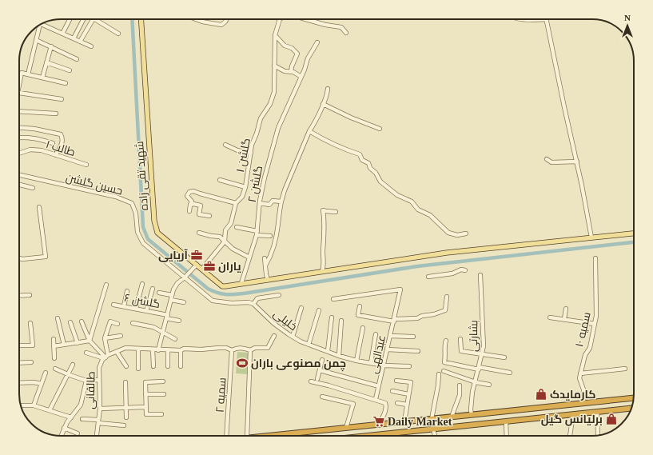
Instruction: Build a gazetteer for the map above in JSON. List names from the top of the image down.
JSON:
{
  "streets": {
    "main road": ["شهید تقی زاده"],
    "street": [
      "طالب ۱",
      "گلشن ۱",
      "حسین گلشن",
      "گلشن ۲",
      "گلشن ۶",
      "خلیلی",
      "سمیه ۱۰",
      "بشارتی",
      "عبدالهی",
      "طالقانی",
      "سمیه ۲"
    ]
  },
  "crossings": [
    ["گلشن ۱", "شهید تقی زاده"],
    ["شهید تقی زاده", "گلشن ۲"],
    ["خلیلی", "عبدالهی"]
  ],
  "places": {
    "office": ["آریایی", "یاران"],
    "sports": ["چمن مصنوعی باران"],
    "shop": ["کارمایدک", "برلیانس گیل"],
    "supermarket": ["Daily Market"]
  },
  "north": "top"
}
